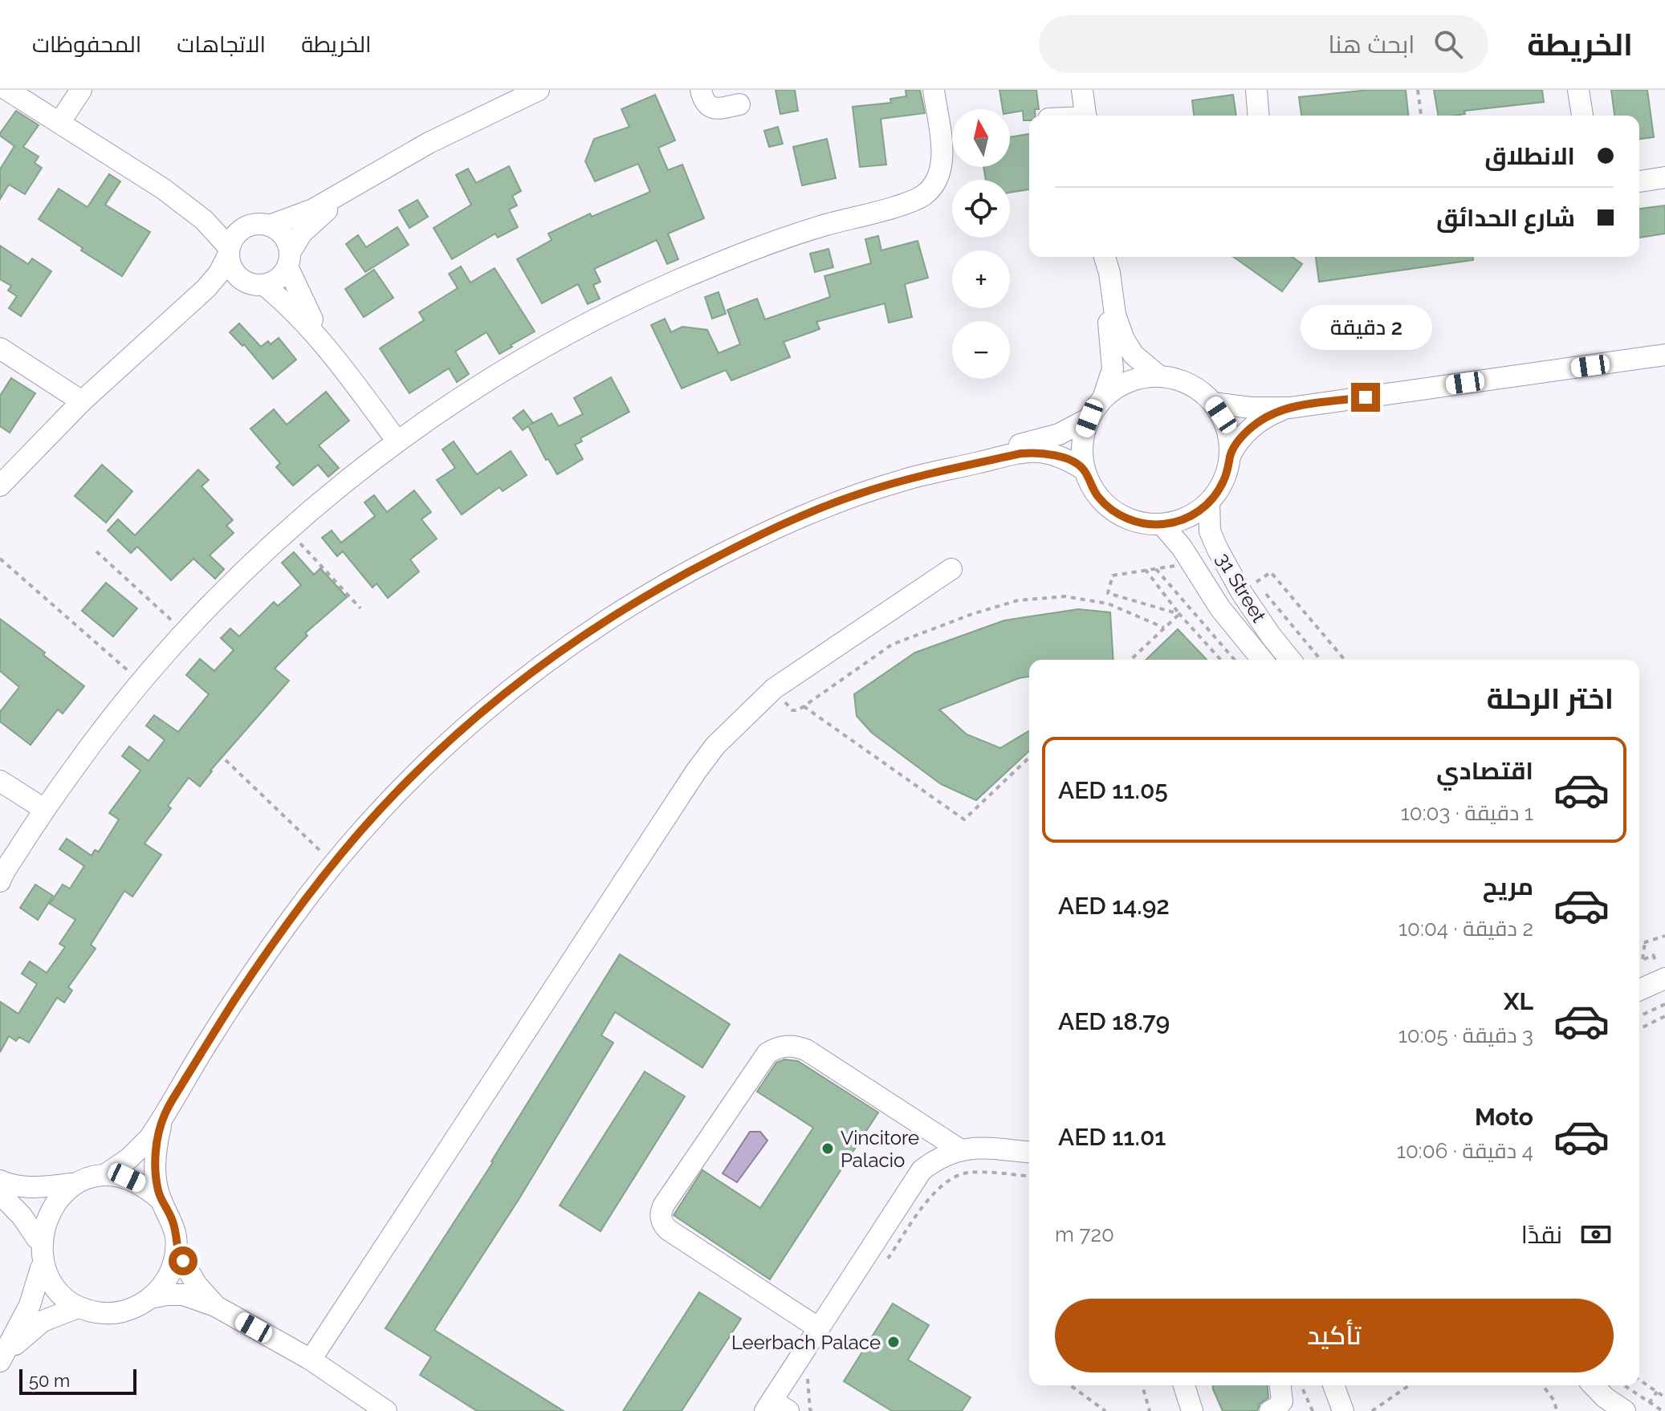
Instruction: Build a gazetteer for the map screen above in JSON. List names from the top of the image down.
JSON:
{
  "streets": {
    "street": ["31 Street"]
  },
  "places": ["Vincitore Palacio", "Leerbach Palace"],
  "scale_bar": "50 m",
  "north": "top",
  "page": {
    "header": "الخريطة",
    "search": "ابحث هنا",
    "nav": ["الخريطة", "الاتجاهات", "المحفوظات"],
    "map_buttons": ["+", "−"],
    "banner": ["الانطلاق", "شارع الحدائق"],
    "bubble": "2 دقيقة",
    "heading": "اختر الرحلة",
    "list": [
      {
        "name": "اقتصادي",
        "note": "1 دقيقة · 10:03",
        "value": "AED 11.05"
      },
      {
        "name": "مريح",
        "note": "2 دقيقة · 10:04",
        "value": "AED 14.92"
      },
      {
        "name": "XL",
        "note": "3 دقيقة · 10:05",
        "value": "AED 18.79"
      },
      {
        "name": "Moto",
        "note": "4 دقيقة · 10:06",
        "value": "AED 11.01"
      }
    ],
    "pay": ["نقدًا", "720 m"],
    "buttons": "تأكيد",
    "scale": "50 m"
  }
}
